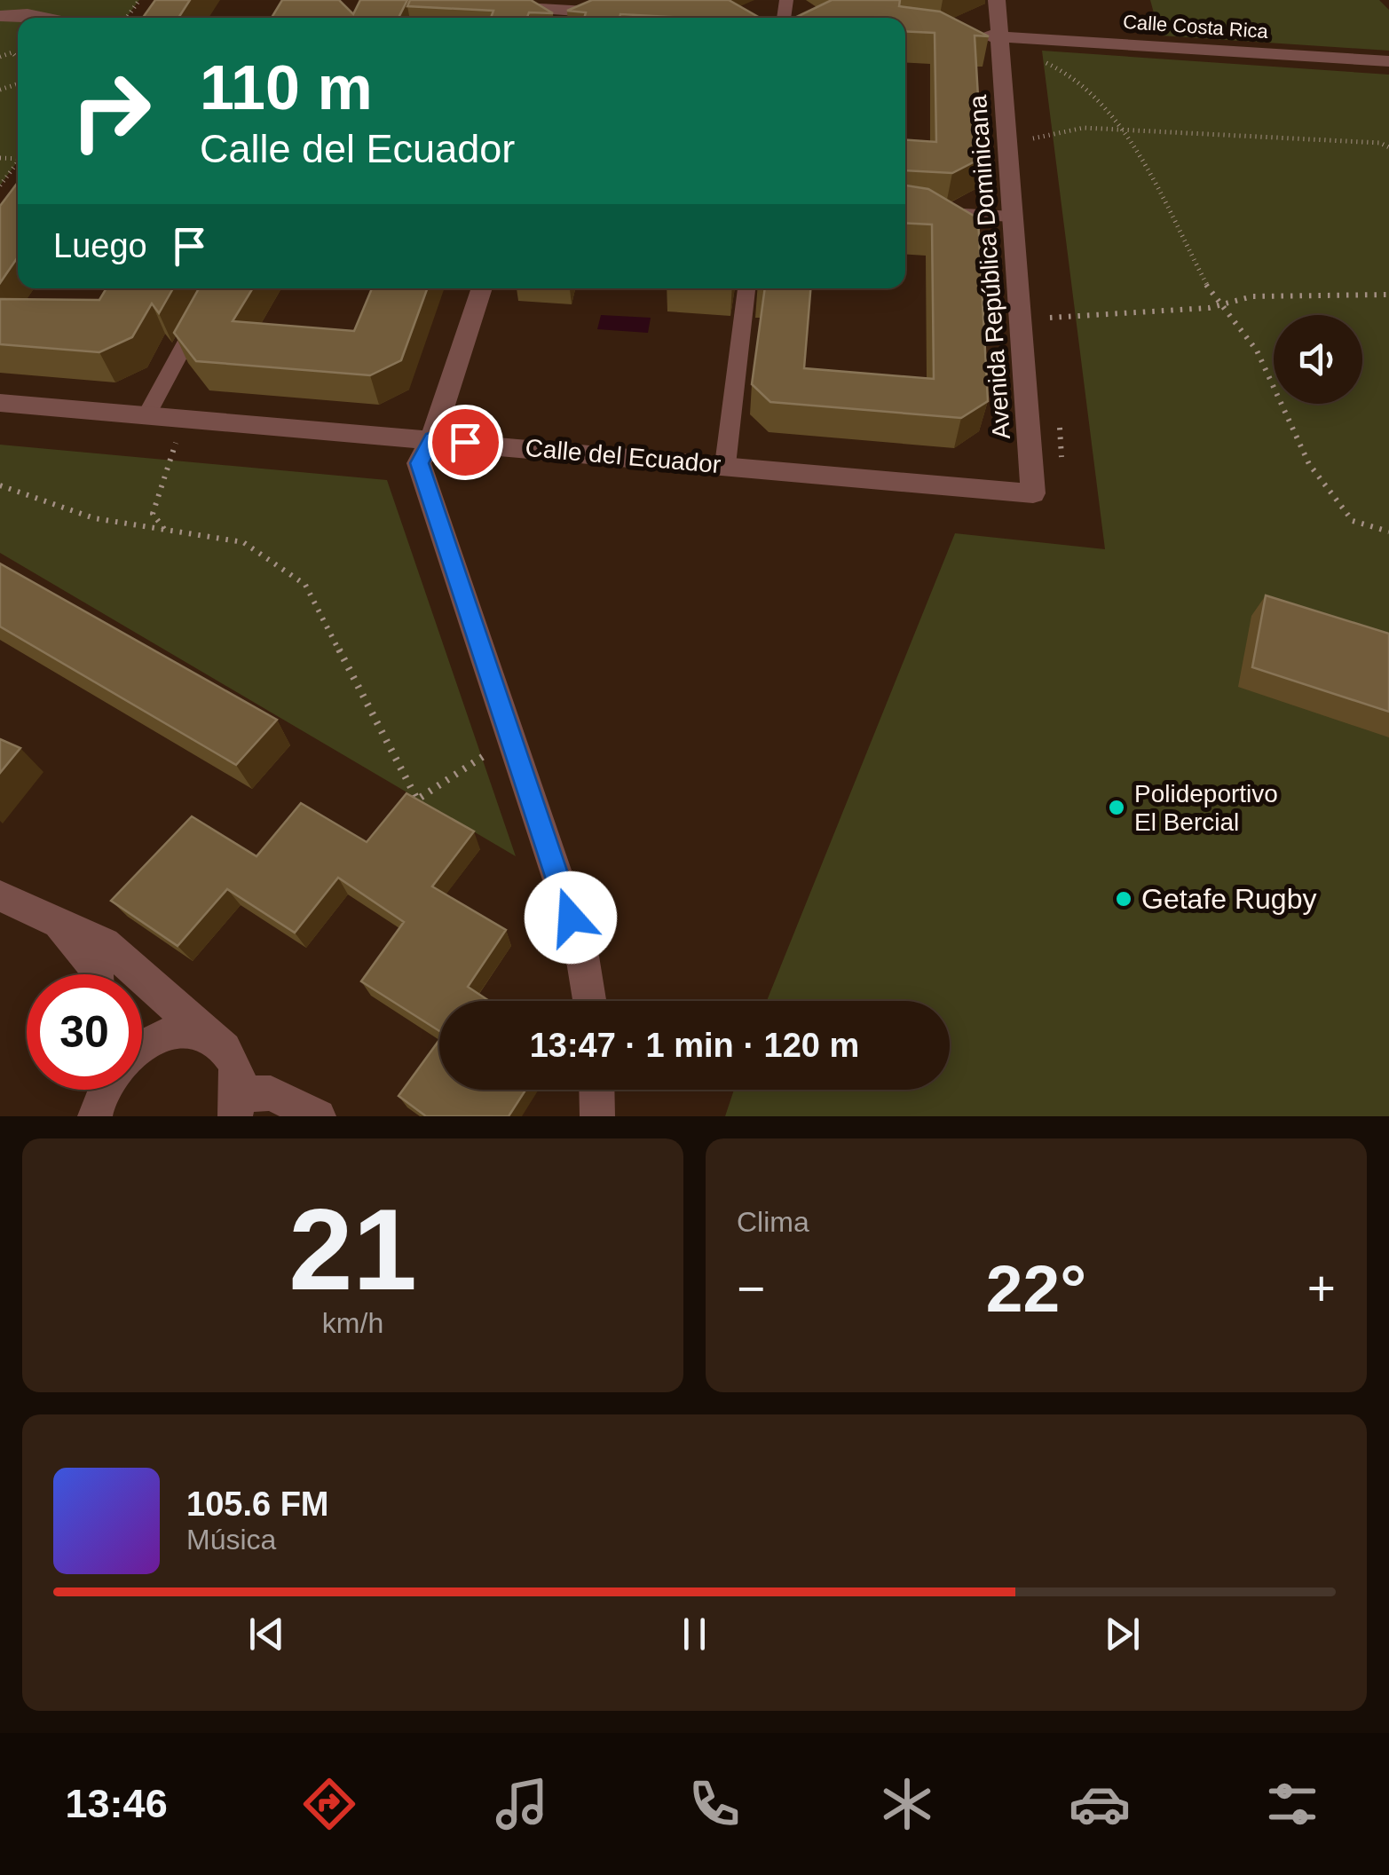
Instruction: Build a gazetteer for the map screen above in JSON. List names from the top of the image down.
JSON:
{
  "streets": {
    "street": ["Calle Costa Rica", "Avenida República Dominicana", "Calle del Ecuador"]
  },
  "crossings": [
    ["Calle Costa Rica", "Avenida República Dominicana"],
    ["Avenida República Dominicana", "Calle del Ecuador"]
  ],
  "places": ["Polideportivo El Bercial", "Getafe Rugby"],
  "page": {
    "turn": ["110 m", "Calle del Ecuador"],
    "then": "Luego",
    "limit": "30",
    "trip": "13:47 · 1 min · 120 m",
    "tile": [
      ["21", "km/h"],
      "Clima"
    ],
    "heat": ["−", "22°", "+"],
    "song": ["105.6 FM", "Música"],
    "tabs": "13:46"
  }
}
